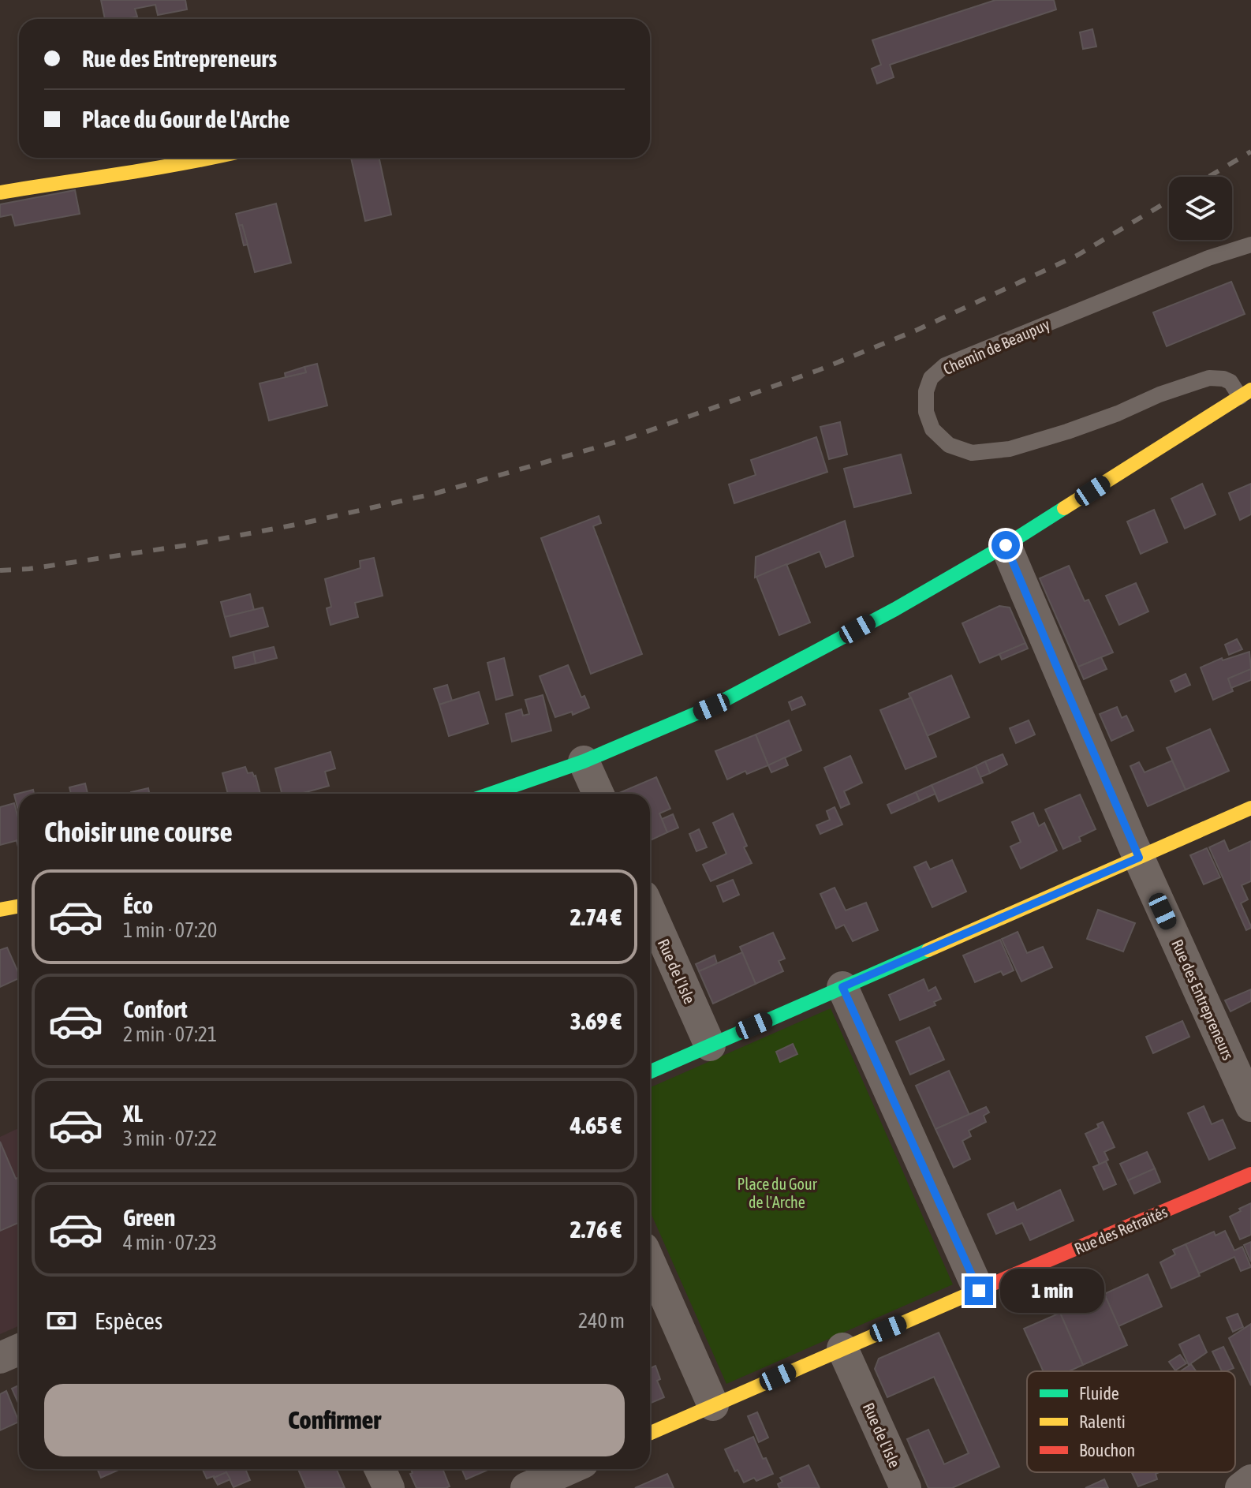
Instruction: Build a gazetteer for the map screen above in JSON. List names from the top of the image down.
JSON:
{
  "streets": {
    "street": ["Rue de l'Isle", "Rue des Entrepreneurs", "Rue des Retraités"],
    "lane": ["Chemin de Beaupuy"]
  },
  "crossings": [
    ["Rue de l'Isle", "Rue des Retraités"]
  ],
  "parks": ["Place du Gour de l'Arche"],
  "legend": ["Fluide", "Ralenti", "Bouchon"],
  "page": {
    "banner": ["Rue des Entrepreneurs", "Place du Gour de l'Arche"],
    "heading": "Choisir une course",
    "list": [
      {
        "name": "Éco",
        "note": "1 min · 07:20",
        "value": "2.74 €"
      },
      {
        "name": "Confort",
        "note": "2 min · 07:21",
        "value": "3.69 €"
      },
      {
        "name": "XL",
        "note": "3 min · 07:22",
        "value": "4.65 €"
      },
      {
        "name": "Green",
        "note": "4 min · 07:23",
        "value": "2.76 €"
      }
    ],
    "bubble": "1 min",
    "pay": ["Espèces", "240 m"],
    "buttons": "Confirmer"
  }
}
